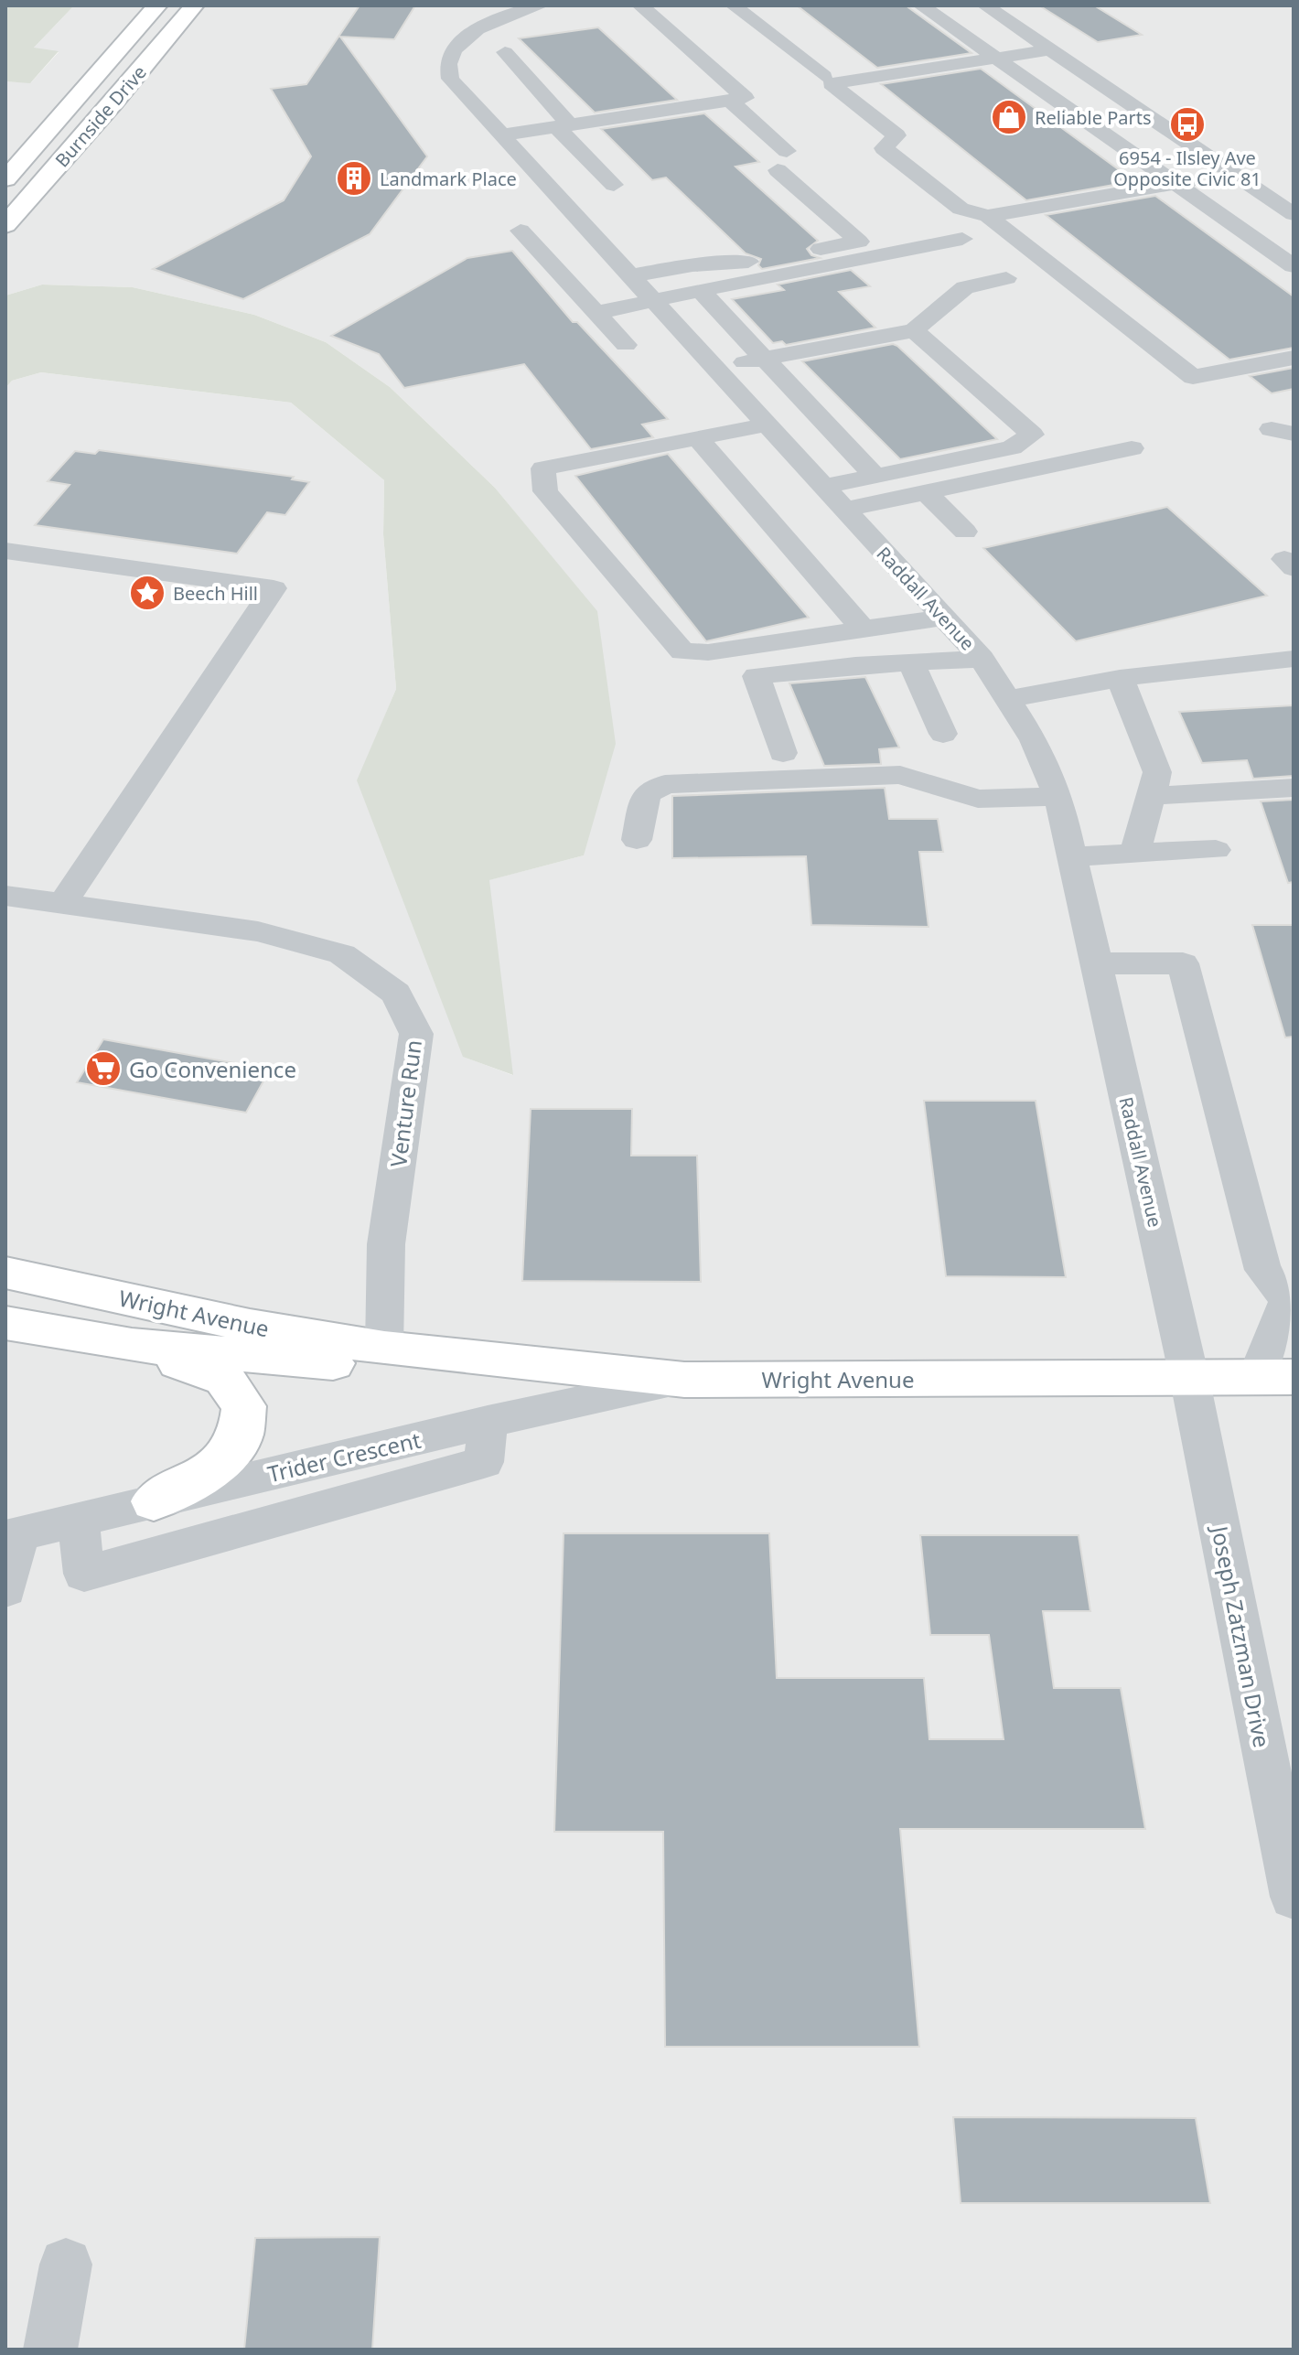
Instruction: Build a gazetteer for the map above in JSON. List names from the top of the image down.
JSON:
{
  "streets": {
    "main road": ["Burnside Drive", "Wright Avenue"],
    "street": [
      "Raddall Avenue",
      "Venture Run",
      "Trider Crescent",
      "Joseph Zatzman Drive"
    ]
  },
  "crossings": [
    ["Raddall Avenue", "Wright Avenue"],
    ["Raddall Avenue", "Joseph Zatzman Drive"],
    ["Venture Run", "Wright Avenue"],
    ["Wright Avenue", "Trider Crescent"],
    ["Wright Avenue", "Joseph Zatzman Drive"]
  ],
  "places": {
    "shop": ["Reliable Parts"],
    "bus stop": ["6954 - Ilsley Ave Opposite Civic 81"],
    "building": ["Landmark Place"],
    "place": ["Beech Hill"],
    "supermarket": ["Go Convenience"]
  }
}
